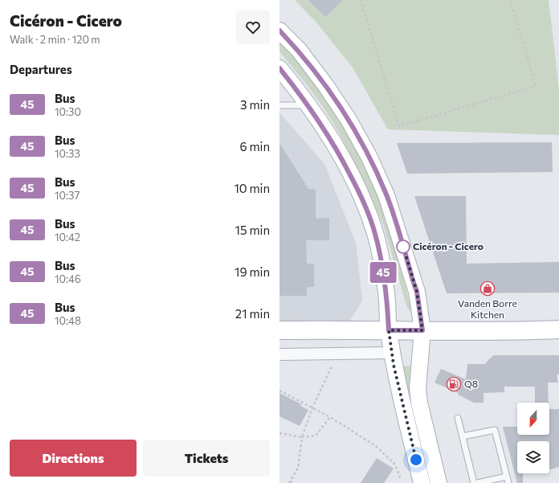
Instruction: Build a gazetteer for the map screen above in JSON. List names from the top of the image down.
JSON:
{
  "places": {
    "other": ["Cicéron - Cicero"],
    "shop": ["Vanden Borre Kitchen"],
    "fuel station": ["Q8"]
  },
  "lines": ["bus line 45"],
  "north": "bottom",
  "page": {
    "heading": [
      ["Cicéron - Cicero", "Walk · 2 min · 120 m"],
      "Departures"
    ],
    "on_map": "45",
    "list": [
      {
        "mark": "45",
        "name": "Bus",
        "note": "10:30",
        "value": "3 min"
      },
      {
        "mark": "45",
        "name": "Bus",
        "note": "10:33",
        "value": "6 min"
      },
      {
        "mark": "45",
        "name": "Bus",
        "note": "10:37",
        "value": "10 min"
      },
      {
        "mark": "45",
        "name": "Bus",
        "note": "10:42",
        "value": "15 min"
      },
      {
        "mark": "45",
        "name": "Bus",
        "note": "10:46",
        "value": "19 min"
      },
      {
        "mark": "45",
        "name": "Bus",
        "note": "10:48",
        "value": "21 min"
      }
    ],
    "buttons": ["Directions", "Tickets"]
  }
}
